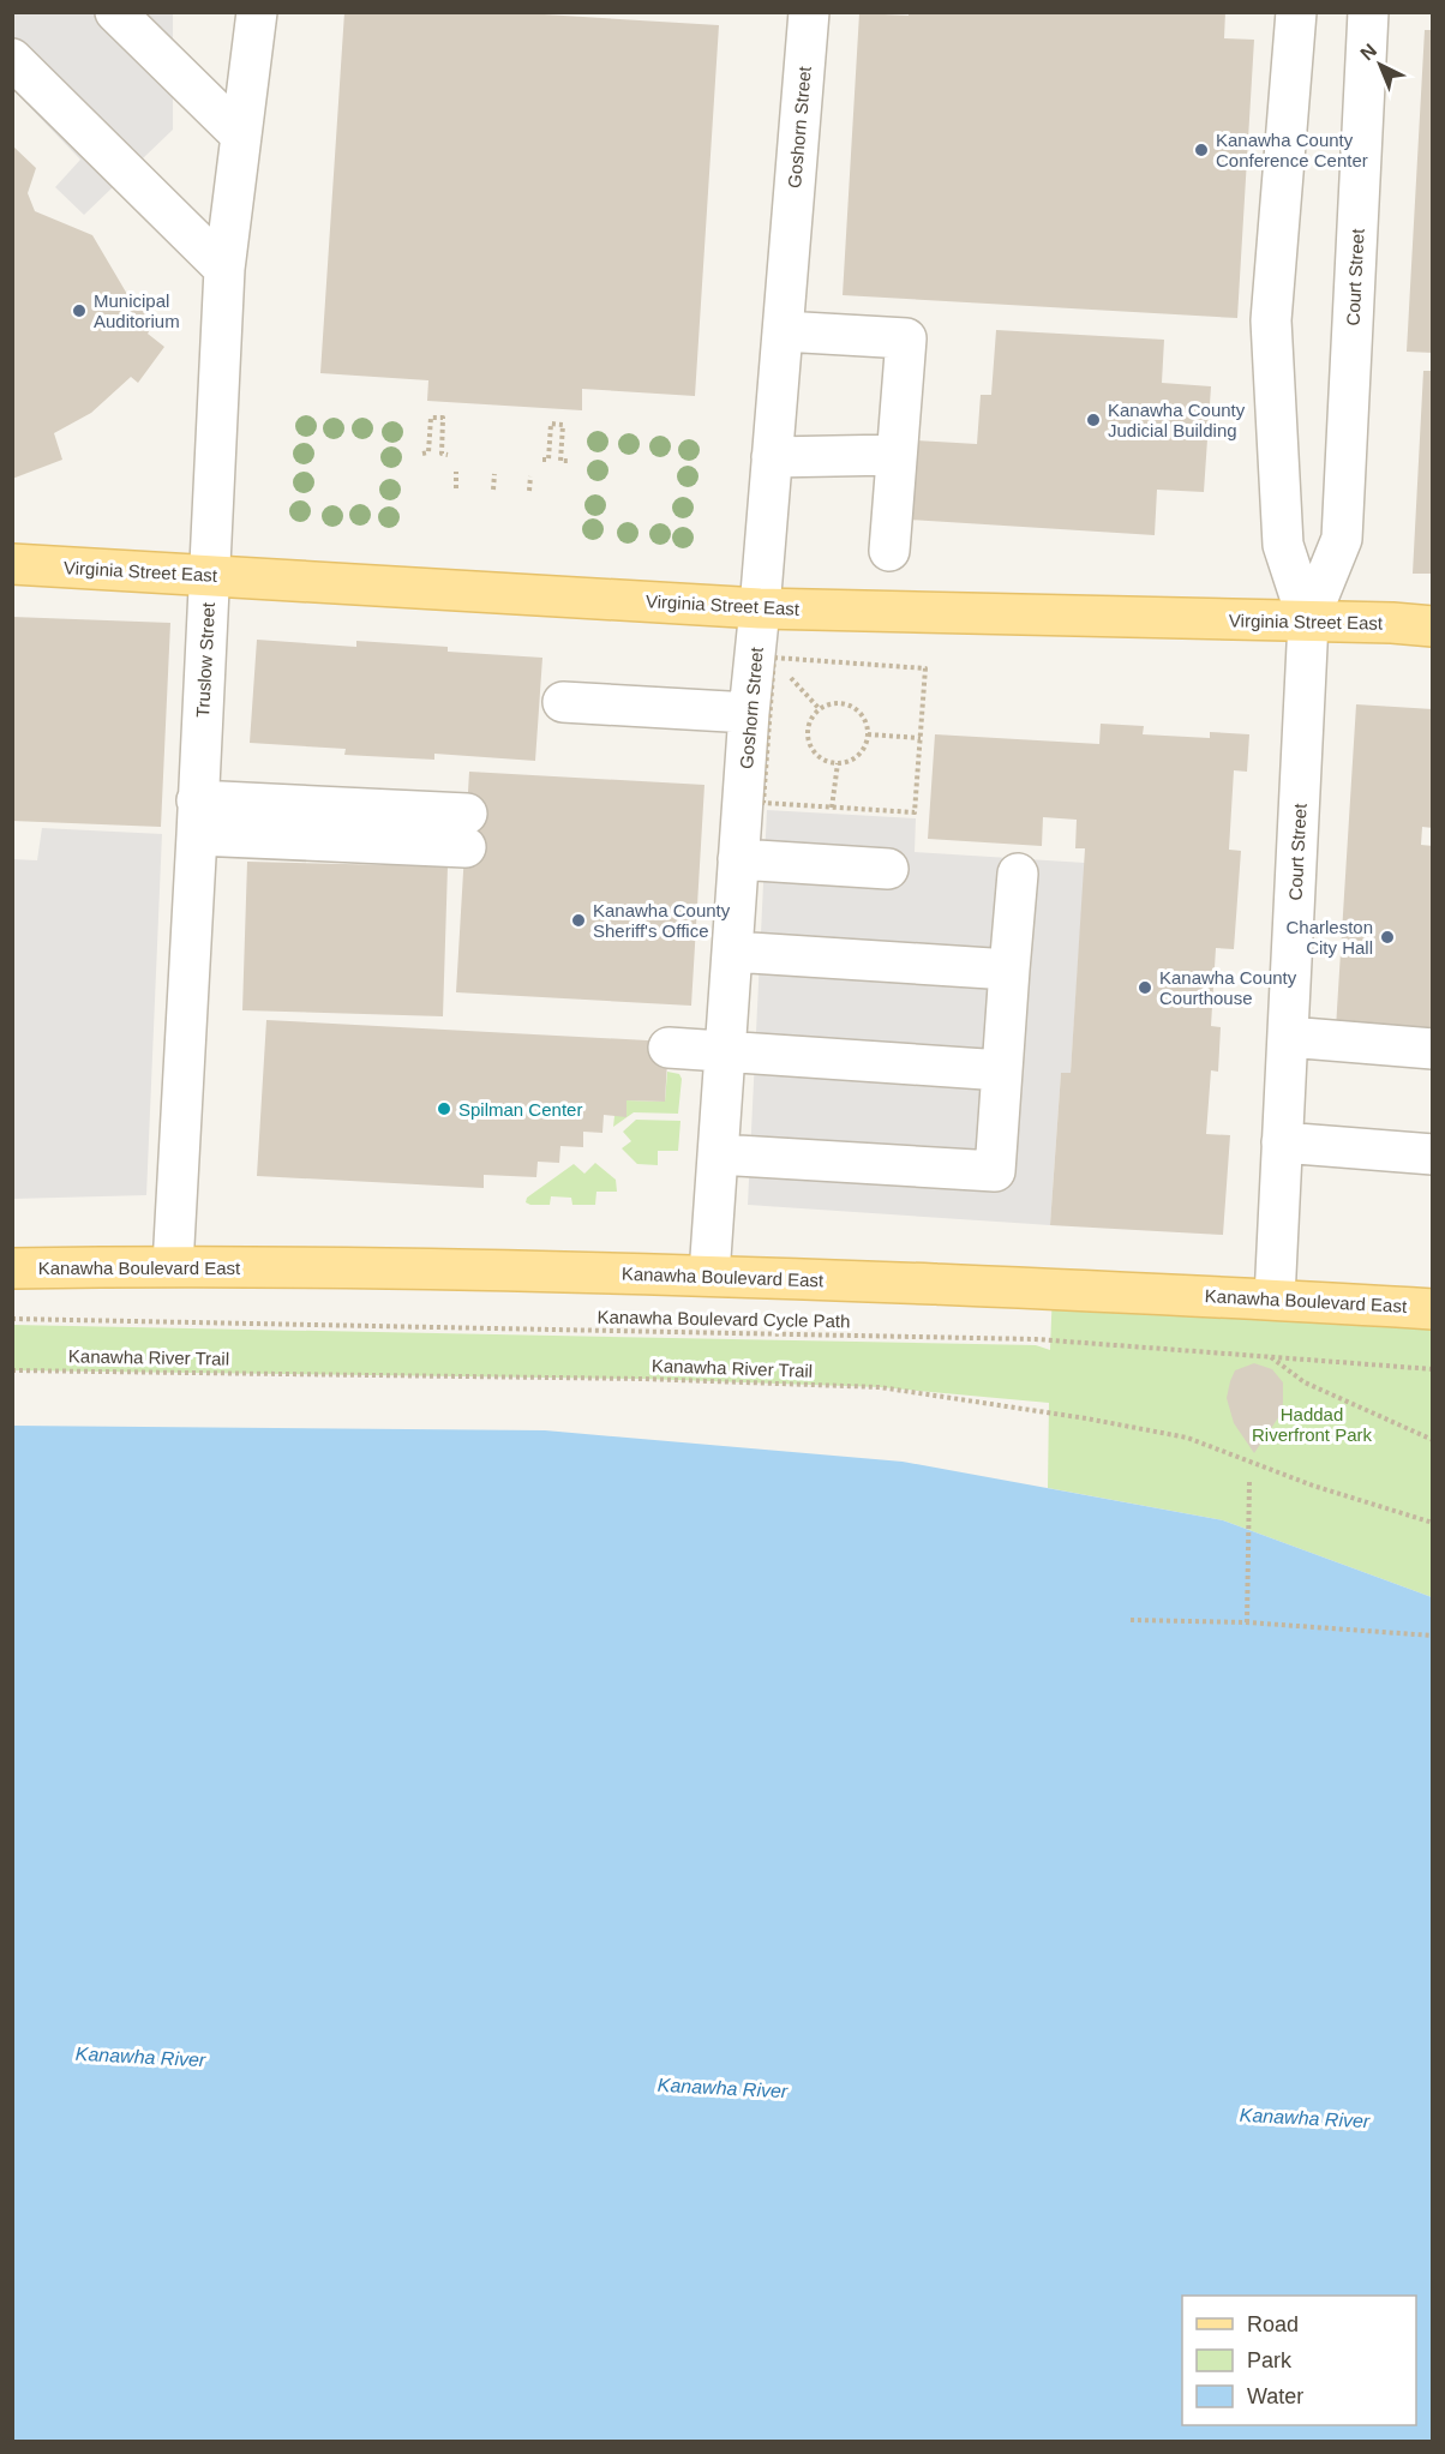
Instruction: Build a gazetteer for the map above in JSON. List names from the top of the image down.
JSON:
{
  "streets": {
    "main road": ["Virginia Street East", "Kanawha Boulevard East"],
    "street": ["Goshorn Street", "Court Street", "Truslow Street"],
    "path": ["Kanawha Boulevard Cycle Path", "Kanawha River Trail"]
  },
  "crossings": [
    ["Goshorn Street", "Virginia Street East"],
    ["Goshorn Street", "Kanawha Boulevard East"],
    ["Court Street", "Virginia Street East"],
    ["Court Street", "Kanawha Boulevard East"],
    ["Virginia Street East", "Truslow Street"],
    ["Truslow Street", "Kanawha Boulevard East"]
  ],
  "water": ["Kanawha River"],
  "parks": ["Haddad Riverfront Park"],
  "places": [
    "Kanawha County Conference Center",
    "Municipal Auditorium",
    "Kanawha County Judicial Building",
    "Kanawha County Sheriff's Office",
    "Charleston City Hall",
    "Kanawha County Courthouse",
    "Spilman Center"
  ],
  "legend": ["Road", "Park", "Water"],
  "north": "top left"
}
